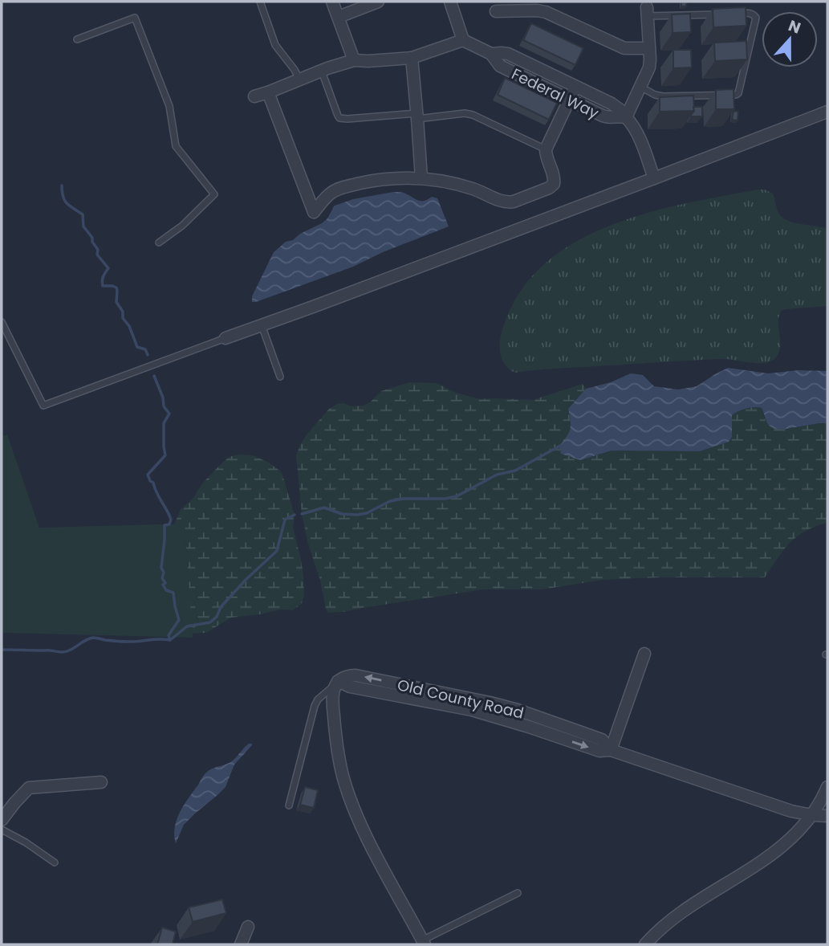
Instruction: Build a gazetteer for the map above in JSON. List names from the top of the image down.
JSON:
{
  "streets": {
    "street": ["Federal Way", "Old County Road"]
  },
  "north": "top"
}
